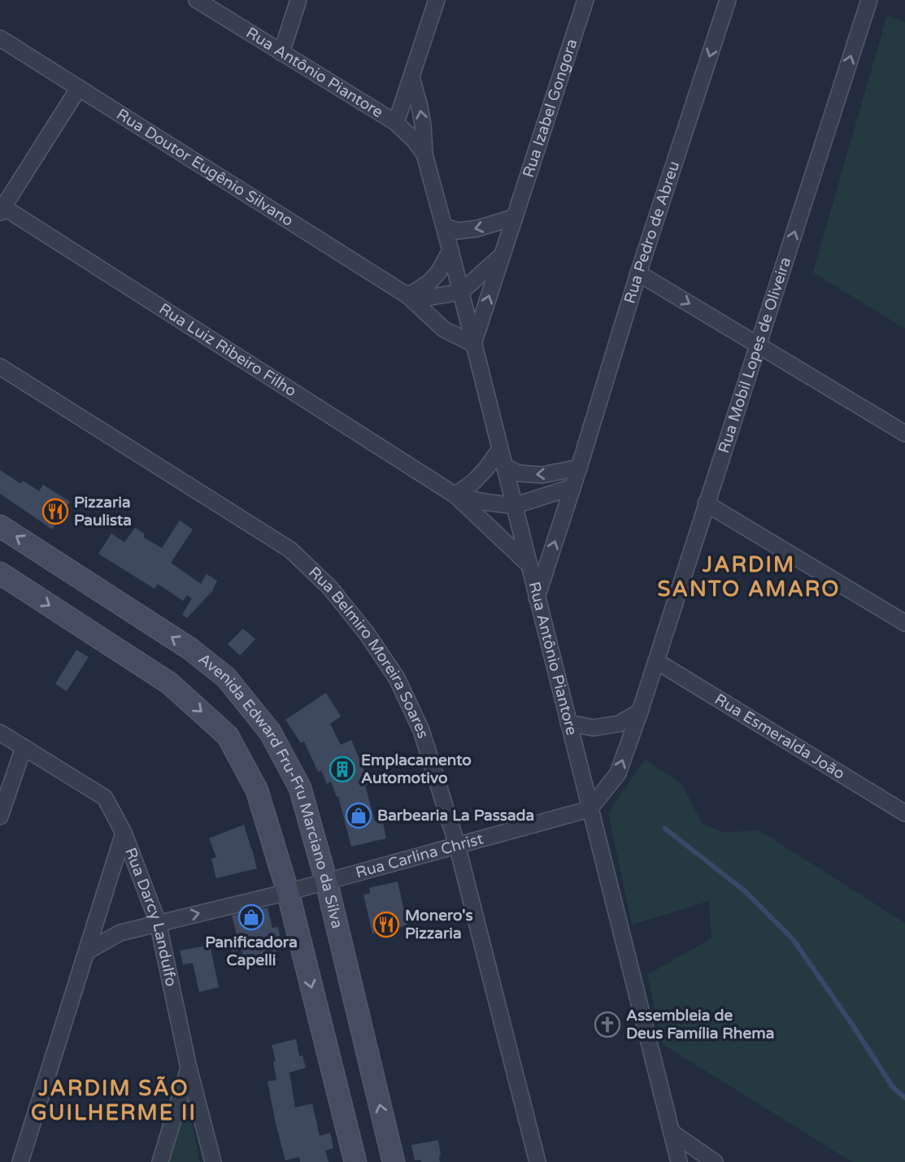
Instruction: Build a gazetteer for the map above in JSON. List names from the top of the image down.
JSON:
{
  "streets": {
    "main road": ["Avenida Edward Fru-Fru Marciano da Silva"],
    "street": [
      "Rua Antônio Piantore",
      "Rua Izabel Gongora",
      "Rua Doutor Eugênio Silvano",
      "Rua Pedro de Abreu",
      "Rua Luiz Ribeiro Filho",
      "Rua Mobil Lopes de Oliveira",
      "Rua Belmiro Moreira Soares",
      "Rua Esmeralda João",
      "Rua Carlina Christ",
      "Rua Darcy Landulfo"
    ]
  },
  "crossings": [
    ["Rua Antônio Piantore", "Rua Izabel Gongora"],
    ["Rua Antônio Piantore", "Rua Doutor Eugênio Silvano"],
    ["Rua Antônio Piantore", "Rua Pedro de Abreu"],
    ["Rua Antônio Piantore", "Rua Luiz Ribeiro Filho"],
    ["Rua Antônio Piantore", "Rua Mobil Lopes de Oliveira"],
    ["Rua Antônio Piantore", "Rua Carlina Christ"],
    ["Rua Izabel Gongora", "Rua Doutor Eugênio Silvano"],
    ["Rua Mobil Lopes de Oliveira", "Rua Esmeralda João"],
    ["Rua Mobil Lopes de Oliveira", "Rua Carlina Christ"],
    ["Rua Belmiro Moreira Soares", "Rua Carlina Christ"],
    ["Avenida Edward Fru-Fru Marciano da Silva", "Rua Carlina Christ"],
    ["Rua Carlina Christ", "Rua Darcy Landulfo"]
  ],
  "one_way": ["Rua Mobil Lopes de Oliveira"],
  "districts": ["JARDIM SANTO AMARO", "JARDIM SÃO GUILHERME II"],
  "places": {
    "restaurant": ["Pizzaria Paulista", "Monero's Pizzaria"],
    "building": ["Emplacamento Automotivo"],
    "shop": ["Barbearia La Passada", "Panificadora Capelli"],
    "church": ["Assembleia de Deus Família Rhema"]
  }
}
